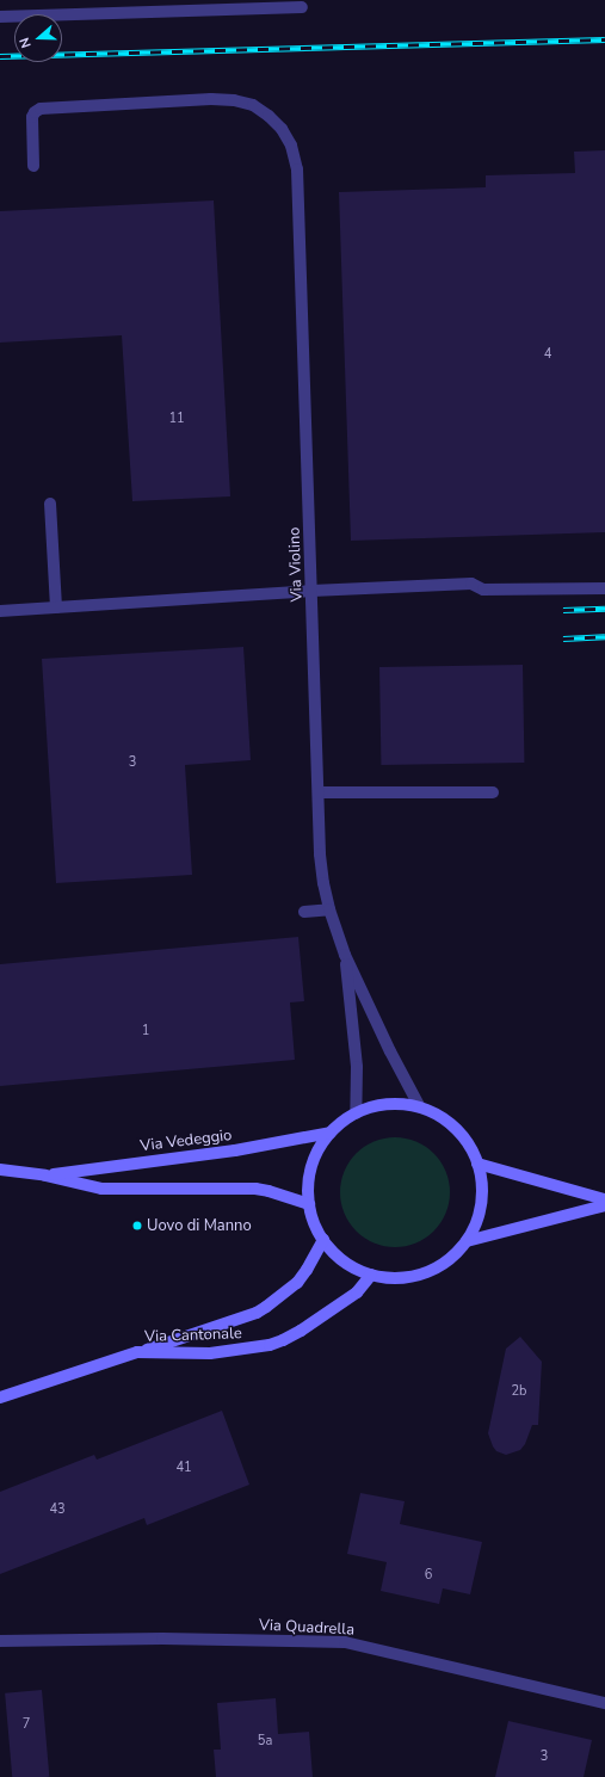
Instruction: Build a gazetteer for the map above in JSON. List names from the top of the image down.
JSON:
{
  "streets": {
    "main road": ["Via Vedeggio", "Via Cantonale"],
    "street": ["Via Violino", "Via Quadrella"]
  },
  "places": ["Uovo di Manno"],
  "house_numbers": [
    "4",
    "11",
    "3",
    "1",
    "2b",
    "41",
    "43",
    "6",
    "7",
    "5a",
    "3"
  ],
  "north": "left"
}
